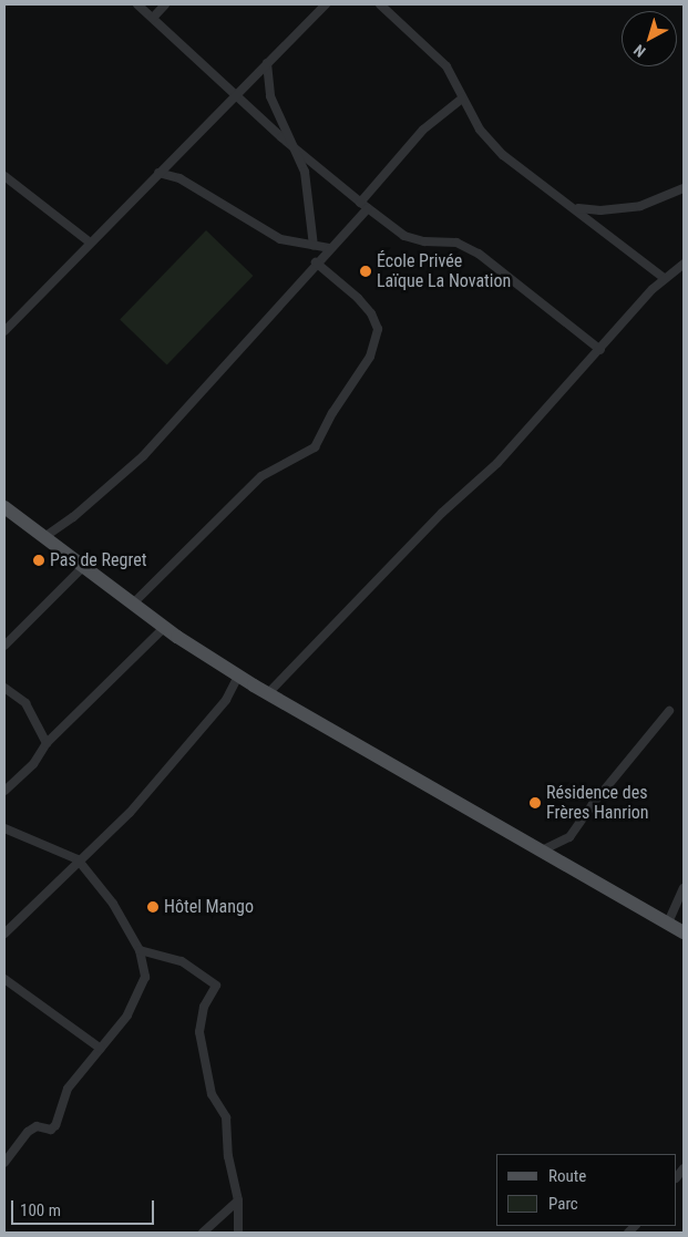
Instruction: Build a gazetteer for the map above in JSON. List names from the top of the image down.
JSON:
{
  "places": [
    "École Privée Laïque La Novation",
    "Pas de Regret",
    "Résidence des Frères Hanrion",
    "Hôtel Mango"
  ],
  "legend": ["Route", "Parc"],
  "scale_bar": "100 m",
  "north": "bottom left"
}
